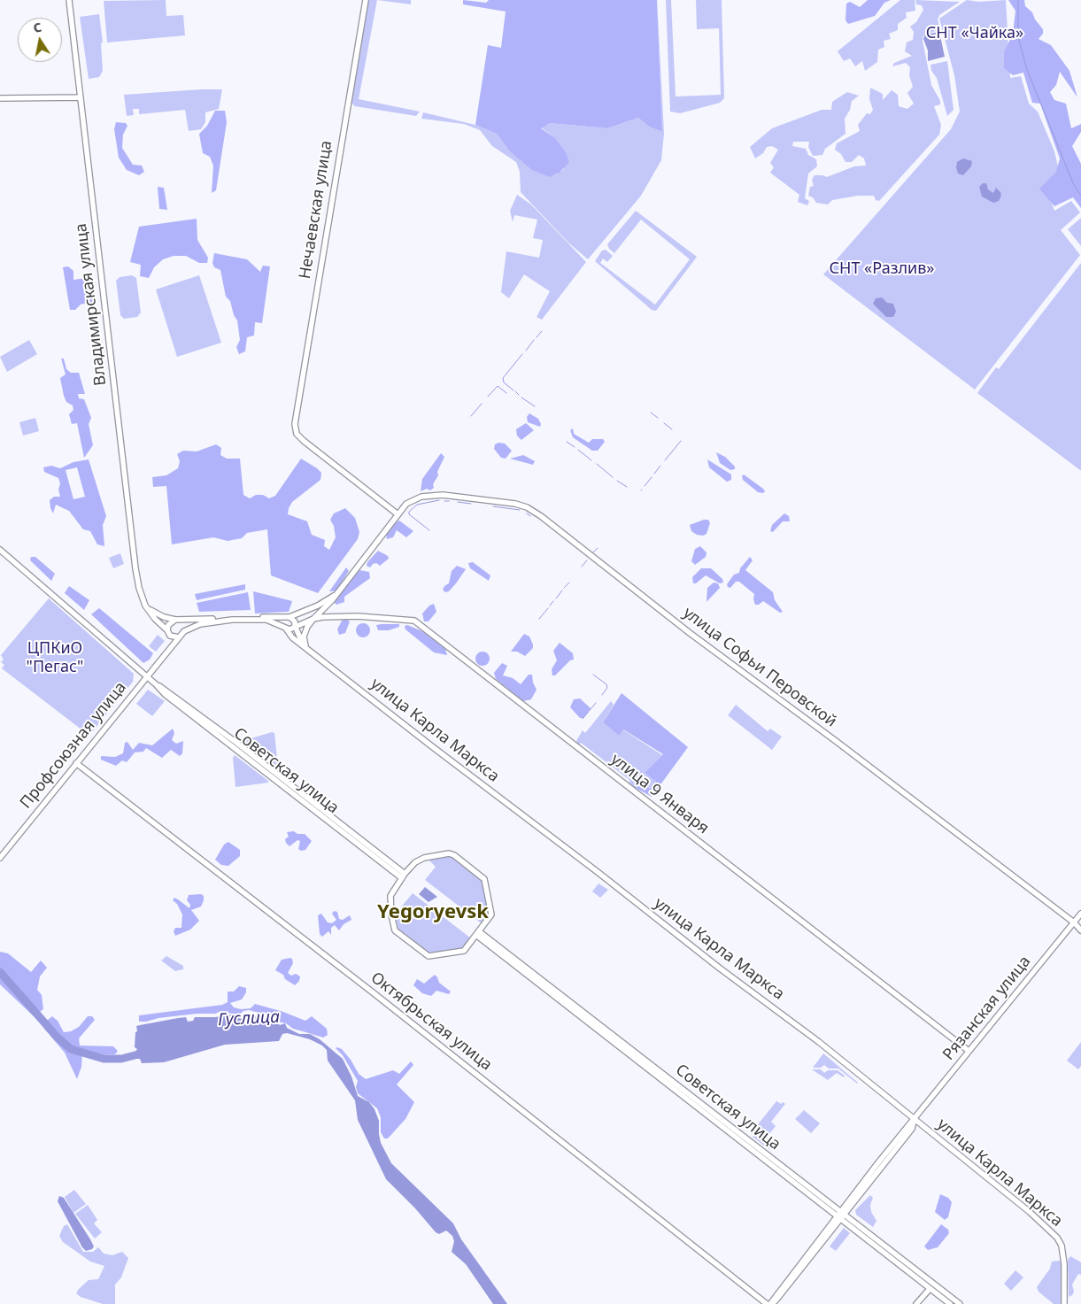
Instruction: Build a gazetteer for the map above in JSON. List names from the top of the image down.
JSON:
{
  "streets": {
    "street": [
      "Нечаевская улица",
      "Владимирская улица",
      "улица Софьи Перовской",
      "улица Карла Маркса",
      "Профсоюзная улица",
      "Советская улица",
      "улица 9 Января",
      "Рязанская улица",
      "Октябрьская улица"
    ]
  },
  "crossings": [
    ["Нечаевская улица", "улица Софьи Перовской"],
    ["Владимирская улица", "Профсоюзная улица"],
    ["улица Софьи Перовской", "Рязанская улица"],
    ["улица Карла Маркса", "Рязанская улица"],
    ["Профсоюзная улица", "Советская улица"],
    ["Профсоюзная улица", "Октябрьская улица"],
    ["Советская улица", "Рязанская улица"],
    ["улица 9 Января", "Рязанская улица"]
  ],
  "districts": ["Yegoryevsk"],
  "water": ["Гуслица"],
  "parks": ["СНТ «Чайка»", "СНТ «Разлив»", "ЦПКиО \"Пегас\""],
  "north": "top"
}
